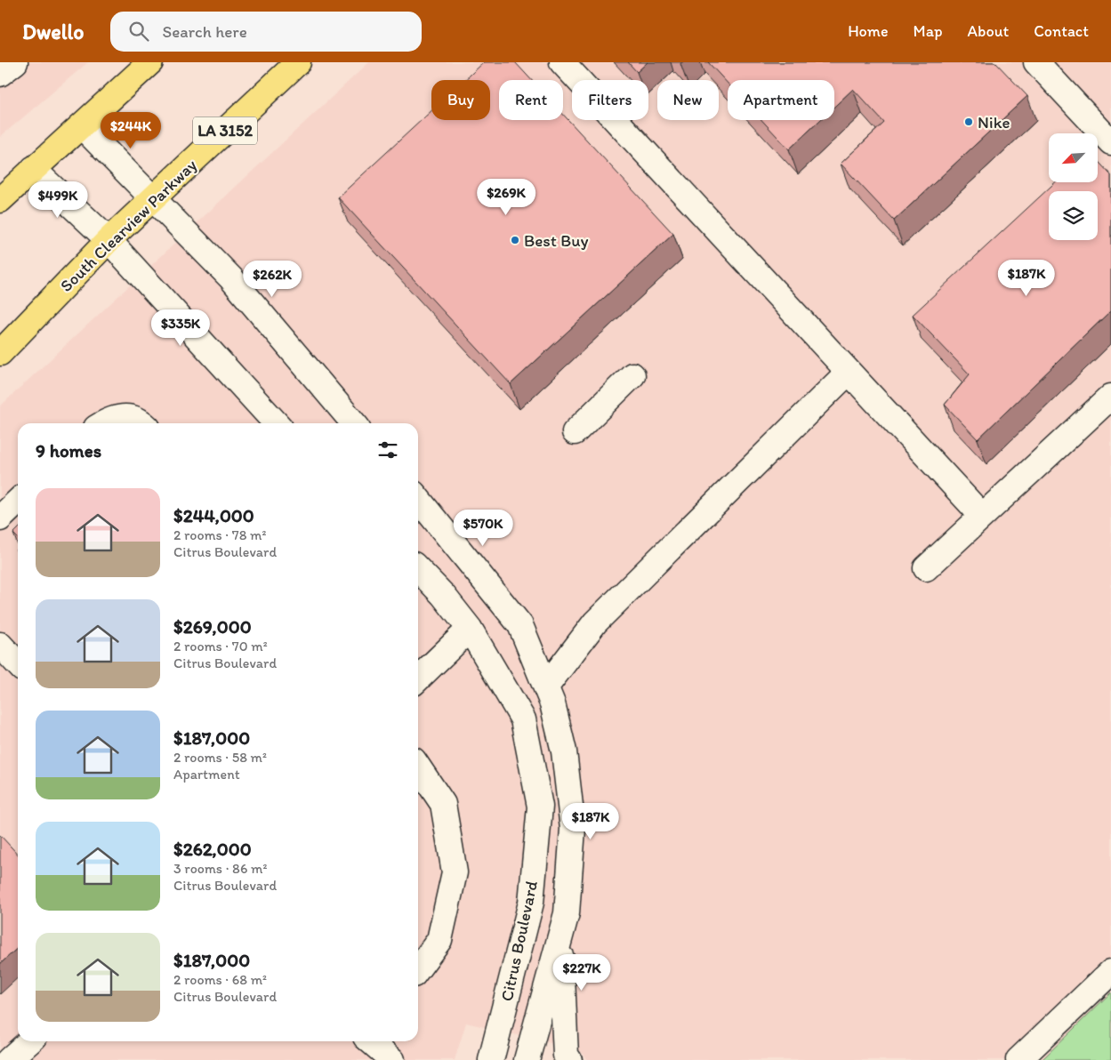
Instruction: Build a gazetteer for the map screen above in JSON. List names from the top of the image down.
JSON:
{
  "streets": {
    "highway": ["LA 3152", "South Clearview Parkway"],
    "street": ["Citrus Boulevard"]
  },
  "places": ["Nike", "Best Buy"],
  "north": "bottom left",
  "page": {
    "header": "Dwello",
    "search": "Search here",
    "nav": [
      "Home",
      "Map",
      "About",
      "Contact"
    ],
    "chip": [
      "Buy",
      "Rent",
      "Filters",
      "New",
      "Apartment"
    ],
    "price": [
      "$244K",
      "$269K",
      "$499K",
      "$187K",
      "$262K",
      "$335K",
      "$570K",
      "$187K",
      "$227K"
    ],
    "heading": "9 homes",
    "list": [
      {
        "name": "$244,000",
        "note": "2 rooms · 78 m² · Citrus Boulevard"
      },
      {
        "name": "$269,000",
        "note": "2 rooms · 70 m² · Citrus Boulevard"
      },
      {
        "name": "$187,000",
        "note": "2 rooms · 58 m² · Apartment"
      },
      {
        "name": "$262,000",
        "note": "3 rooms · 86 m² · Citrus Boulevard"
      },
      {
        "name": "$187,000",
        "note": "2 rooms · 68 m² · Citrus Boulevard"
      }
    ]
  }
}
